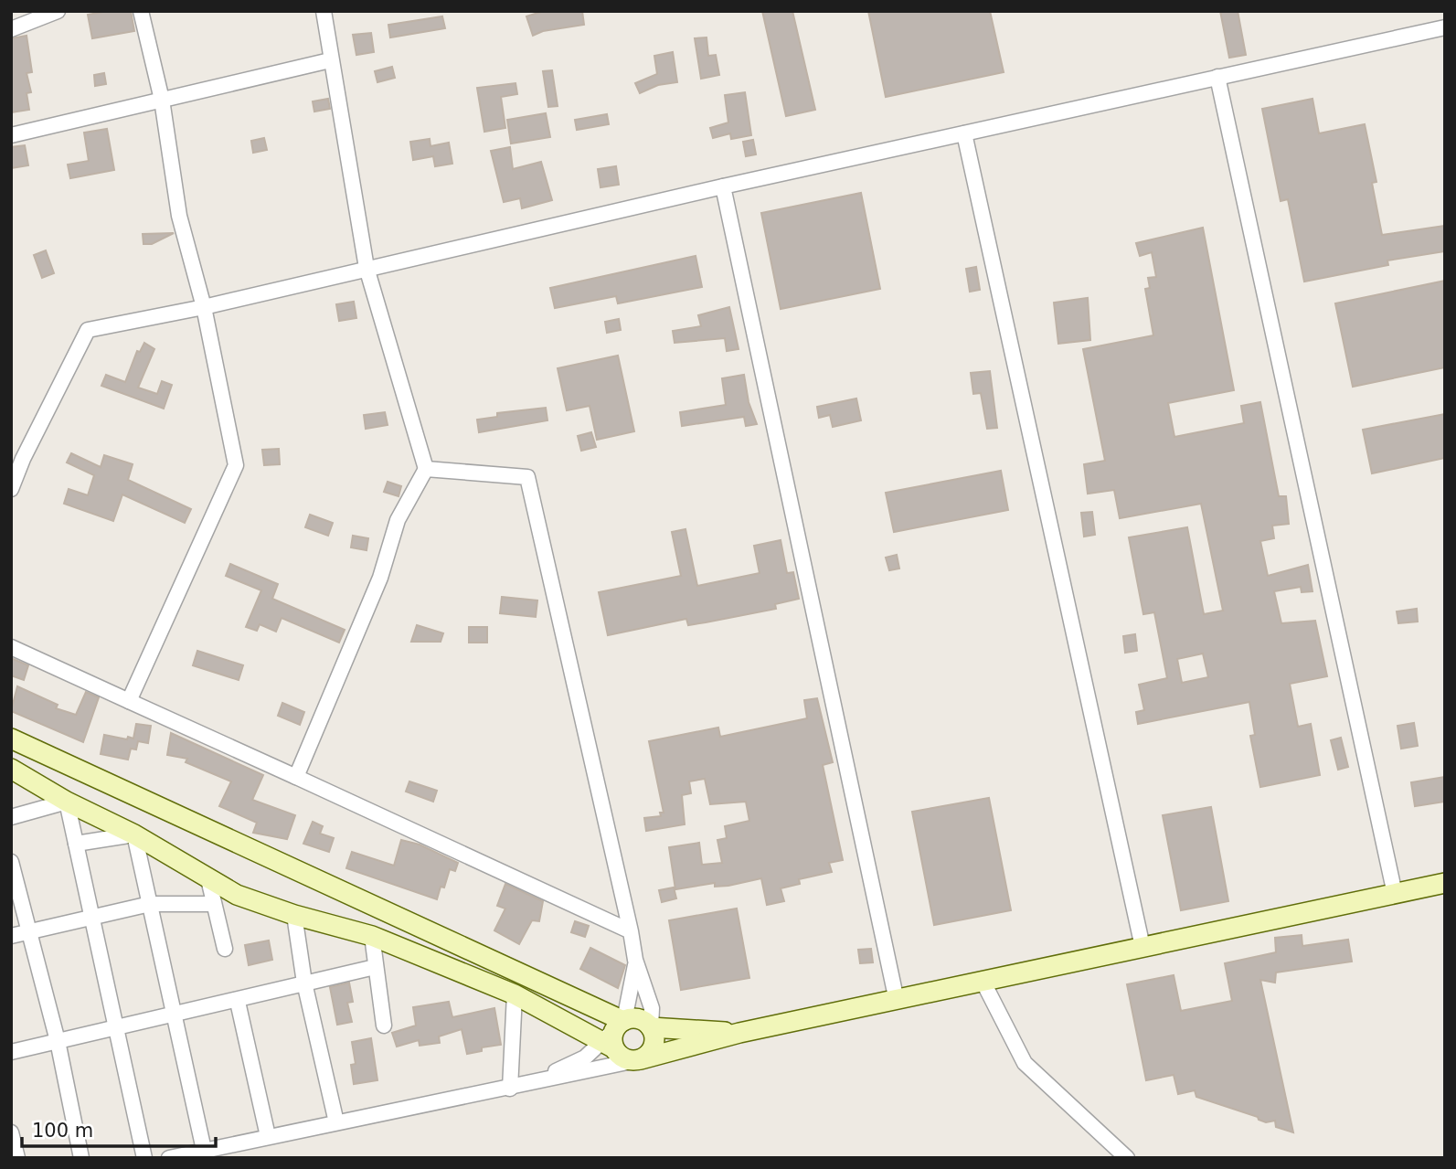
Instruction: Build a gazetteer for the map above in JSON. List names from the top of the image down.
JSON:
{
  "scale_bar": "100 m"
}
